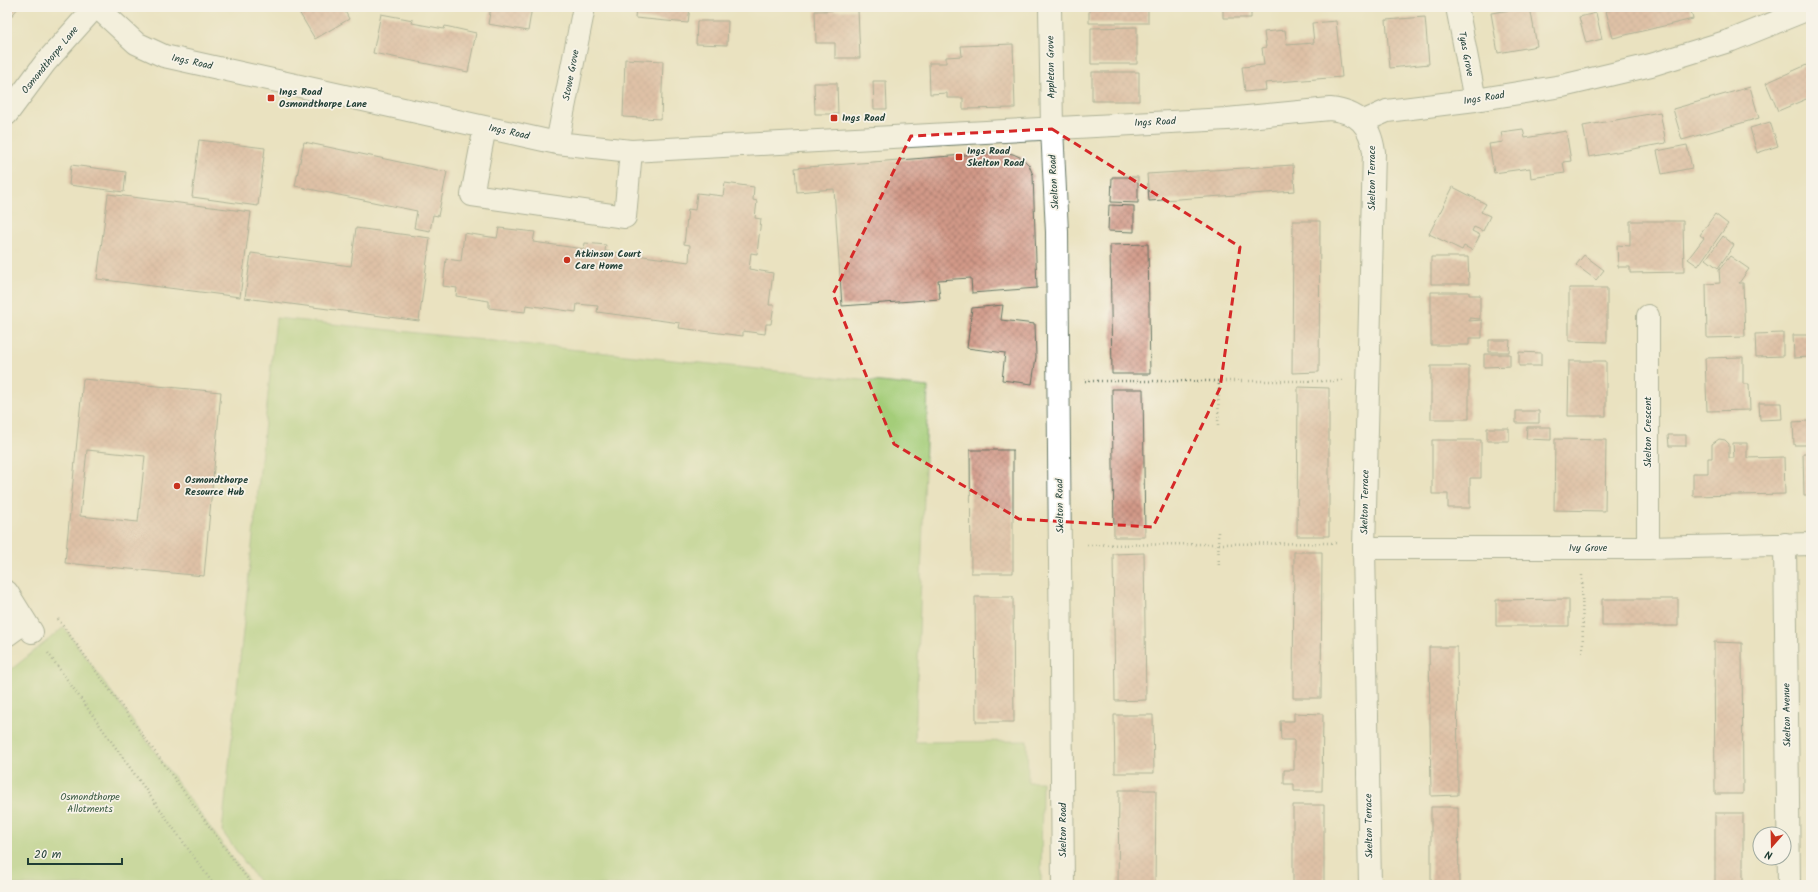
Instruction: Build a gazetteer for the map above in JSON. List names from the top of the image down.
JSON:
{
  "streets": {
    "street": [
      "Tyas Grove",
      "Osmondthorpe Lane",
      "Ings Road",
      "Appleton Grove",
      "Stowe Grove",
      "Skelton Terrace",
      "Skelton Road",
      "Skelton Crescent",
      "Ivy Grove",
      "Skelton Avenue"
    ]
  },
  "crossings": [
    ["Tyas Grove", "Ings Road"],
    ["Osmondthorpe Lane", "Ings Road"],
    ["Ings Road", "Appleton Grove"],
    ["Ings Road", "Stowe Grove"],
    ["Ings Road", "Skelton Terrace"],
    ["Ings Road", "Skelton Road"],
    ["Appleton Grove", "Skelton Road"],
    ["Skelton Terrace", "Ivy Grove"],
    ["Skelton Crescent", "Ivy Grove"],
    ["Ivy Grove", "Skelton Avenue"]
  ],
  "parks": ["Osmondthorpe Allotments"],
  "places": {
    "transit": ["Ings Road Osmondthorpe Lane", "Ings Road", "Ings Road Skelton Road"],
    "other": ["Atkinson Court Care Home", "Osmondthorpe Resource Hub"]
  },
  "scale_bar": "20 m",
  "north": "bottom"
}
